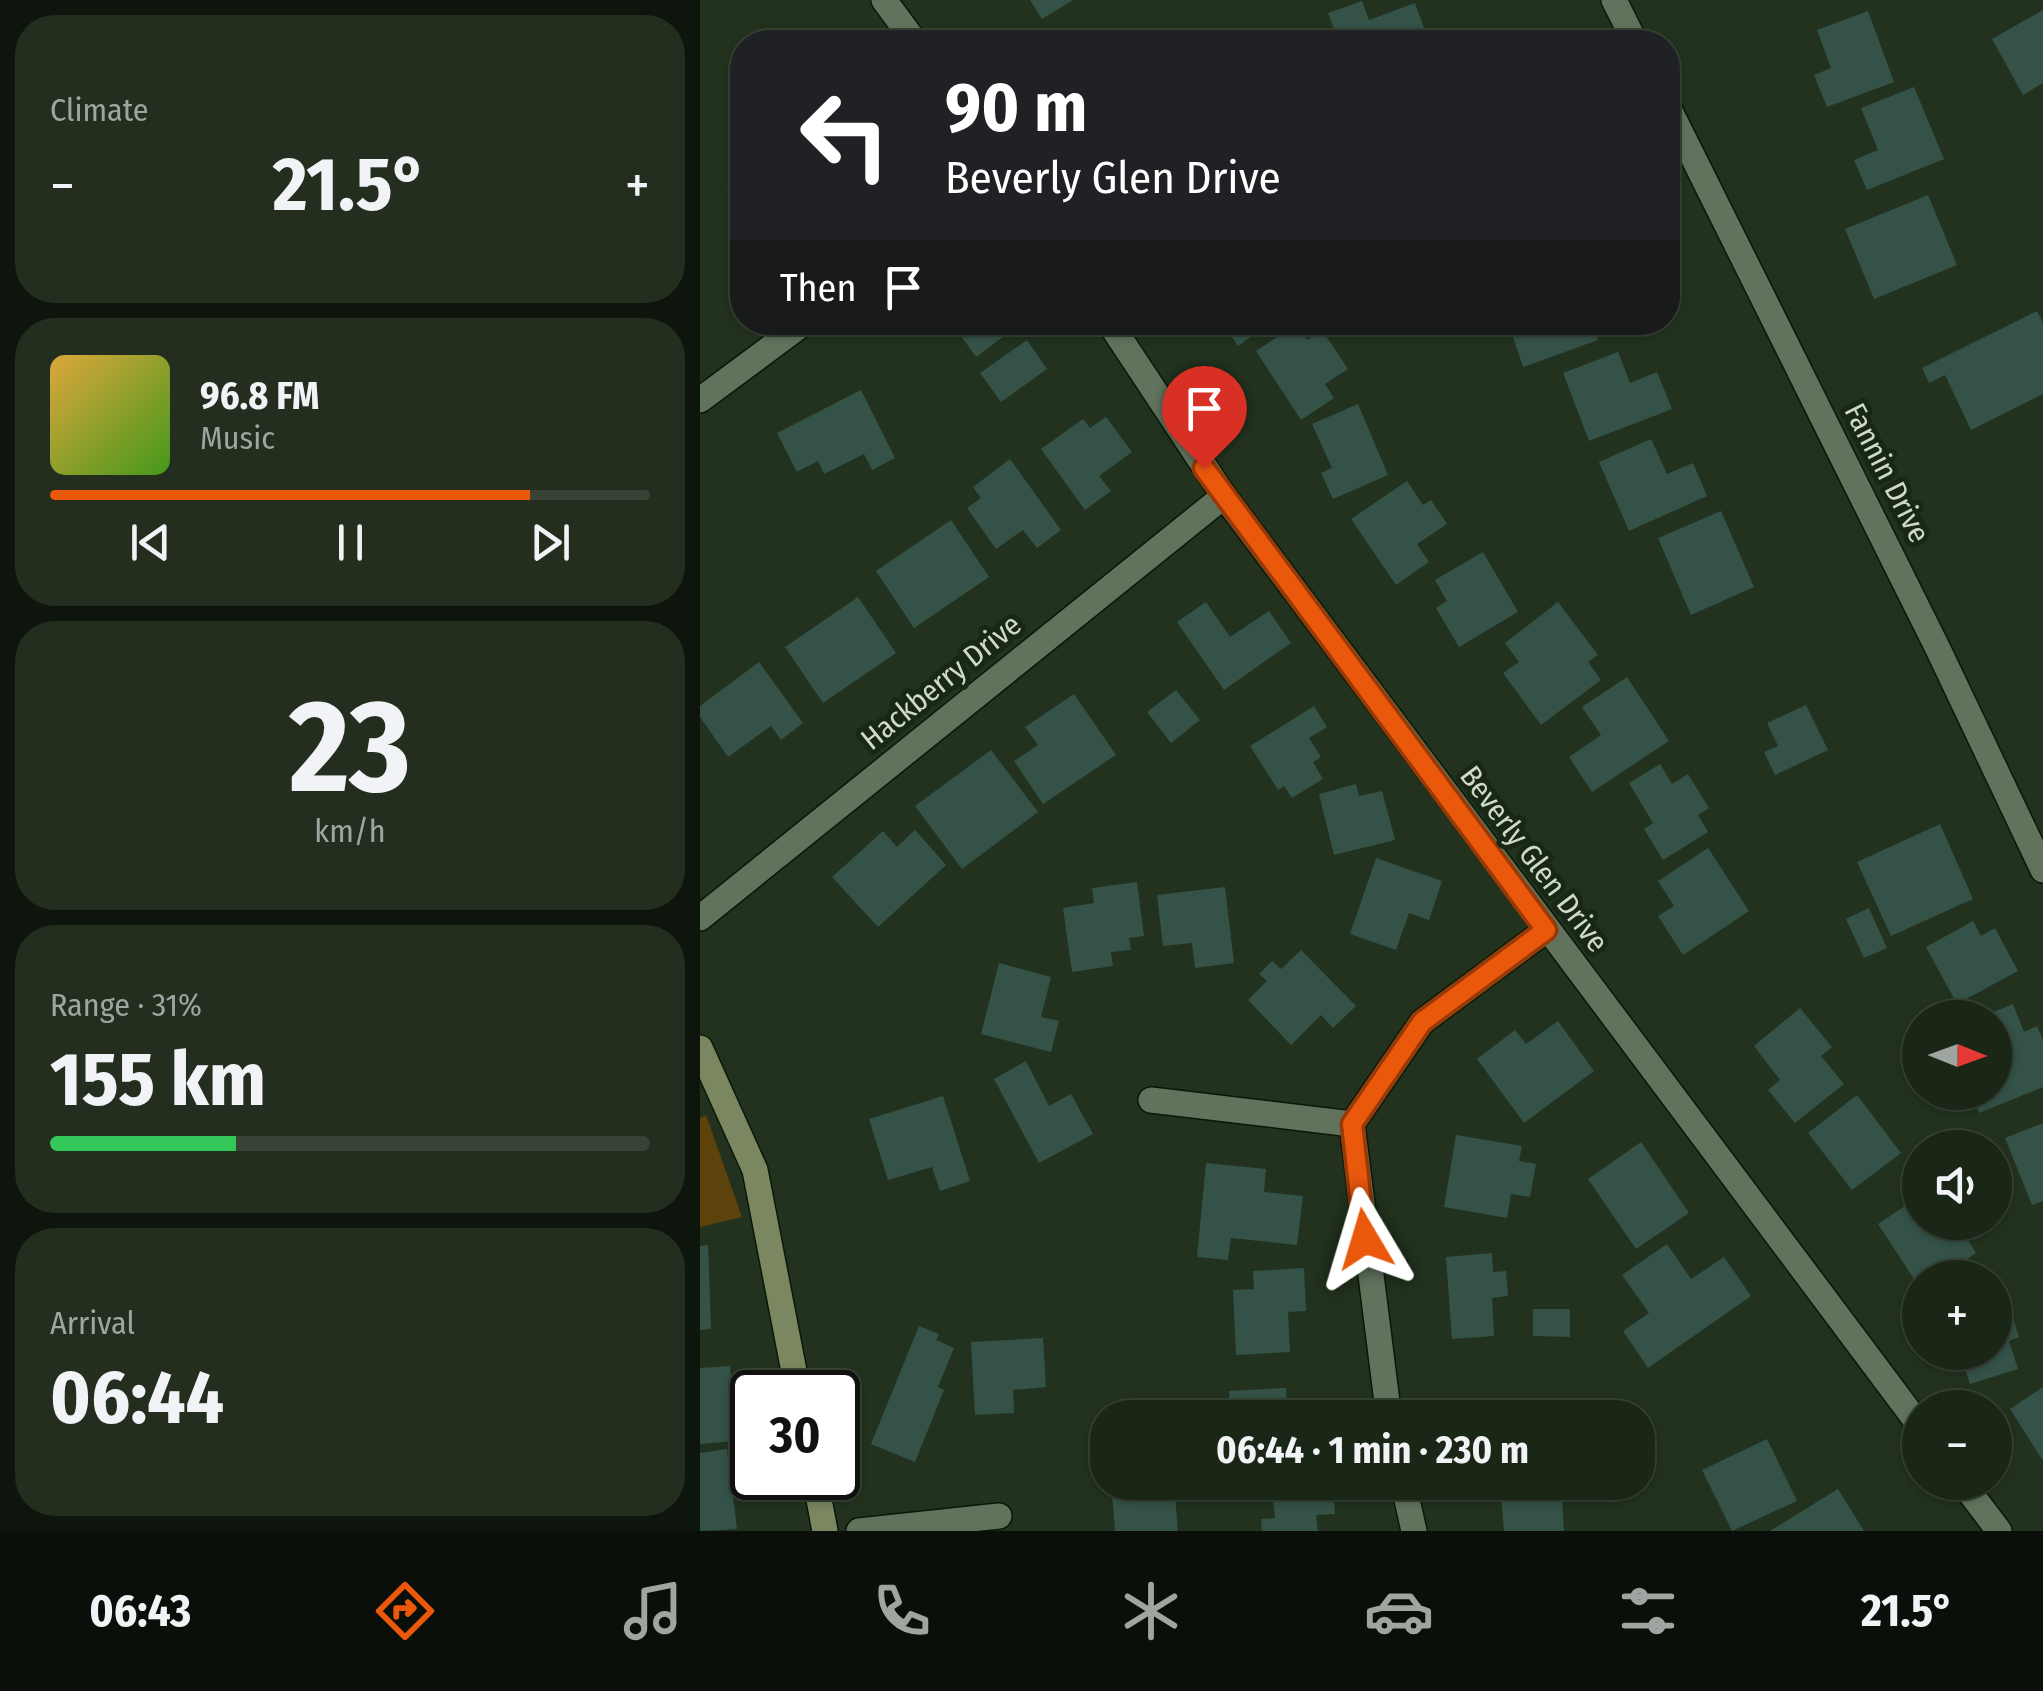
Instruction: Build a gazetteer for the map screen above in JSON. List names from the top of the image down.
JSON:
{
  "streets": {
    "street": ["Fannin Drive", "Hackberry Drive", "Beverly Glen Drive"]
  },
  "crossings": [
    ["Hackberry Drive", "Beverly Glen Drive"]
  ],
  "north": "right",
  "page": {
    "tile": [
      "Climate",
      ["23", "km/h"],
      ["Range · 31%", "155 km"],
      ["Arrival", "06:44"]
    ],
    "turn": ["90 m", "Beverly Glen Drive"],
    "heat": ["−", "21.5°", "+"],
    "then": "Then",
    "song": ["96.8 FM", "Music"],
    "map_buttons": ["+", "−"],
    "limit": "30",
    "trip": "06:44 · 1 min · 230 m",
    "tabs": ["06:43", "21.5°"]
  }
}
